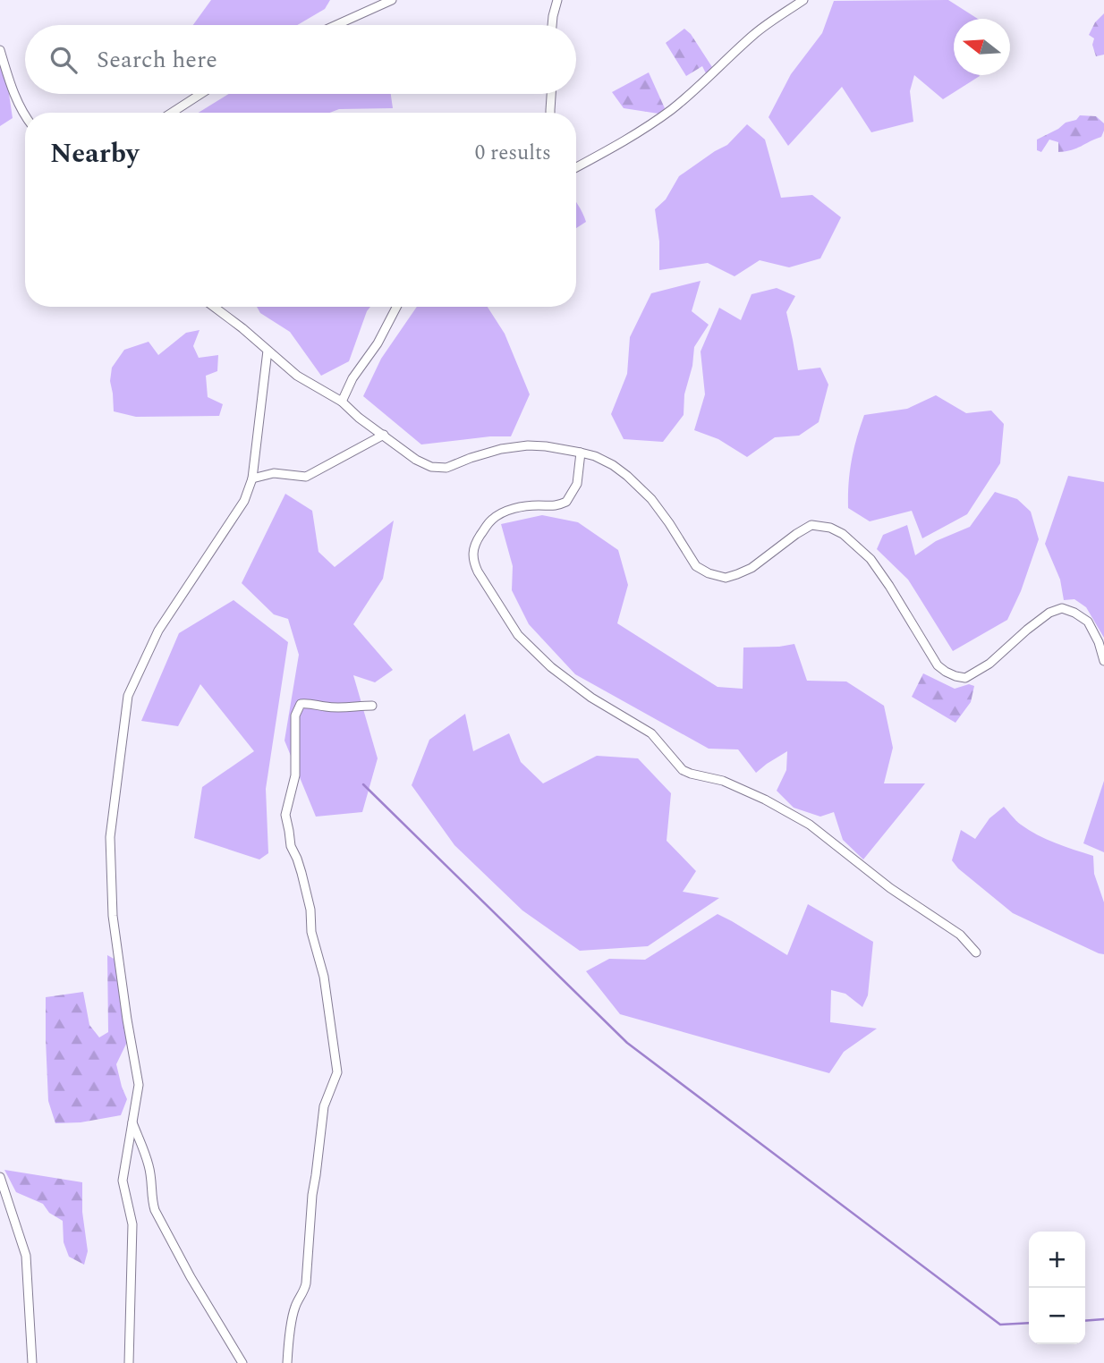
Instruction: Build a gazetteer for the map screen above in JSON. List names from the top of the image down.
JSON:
{
  "north": "left",
  "page": {
    "search": "Search here",
    "heading": ["Nearby", "0 results"],
    "map_buttons": ["+", "−"]
  }
}
